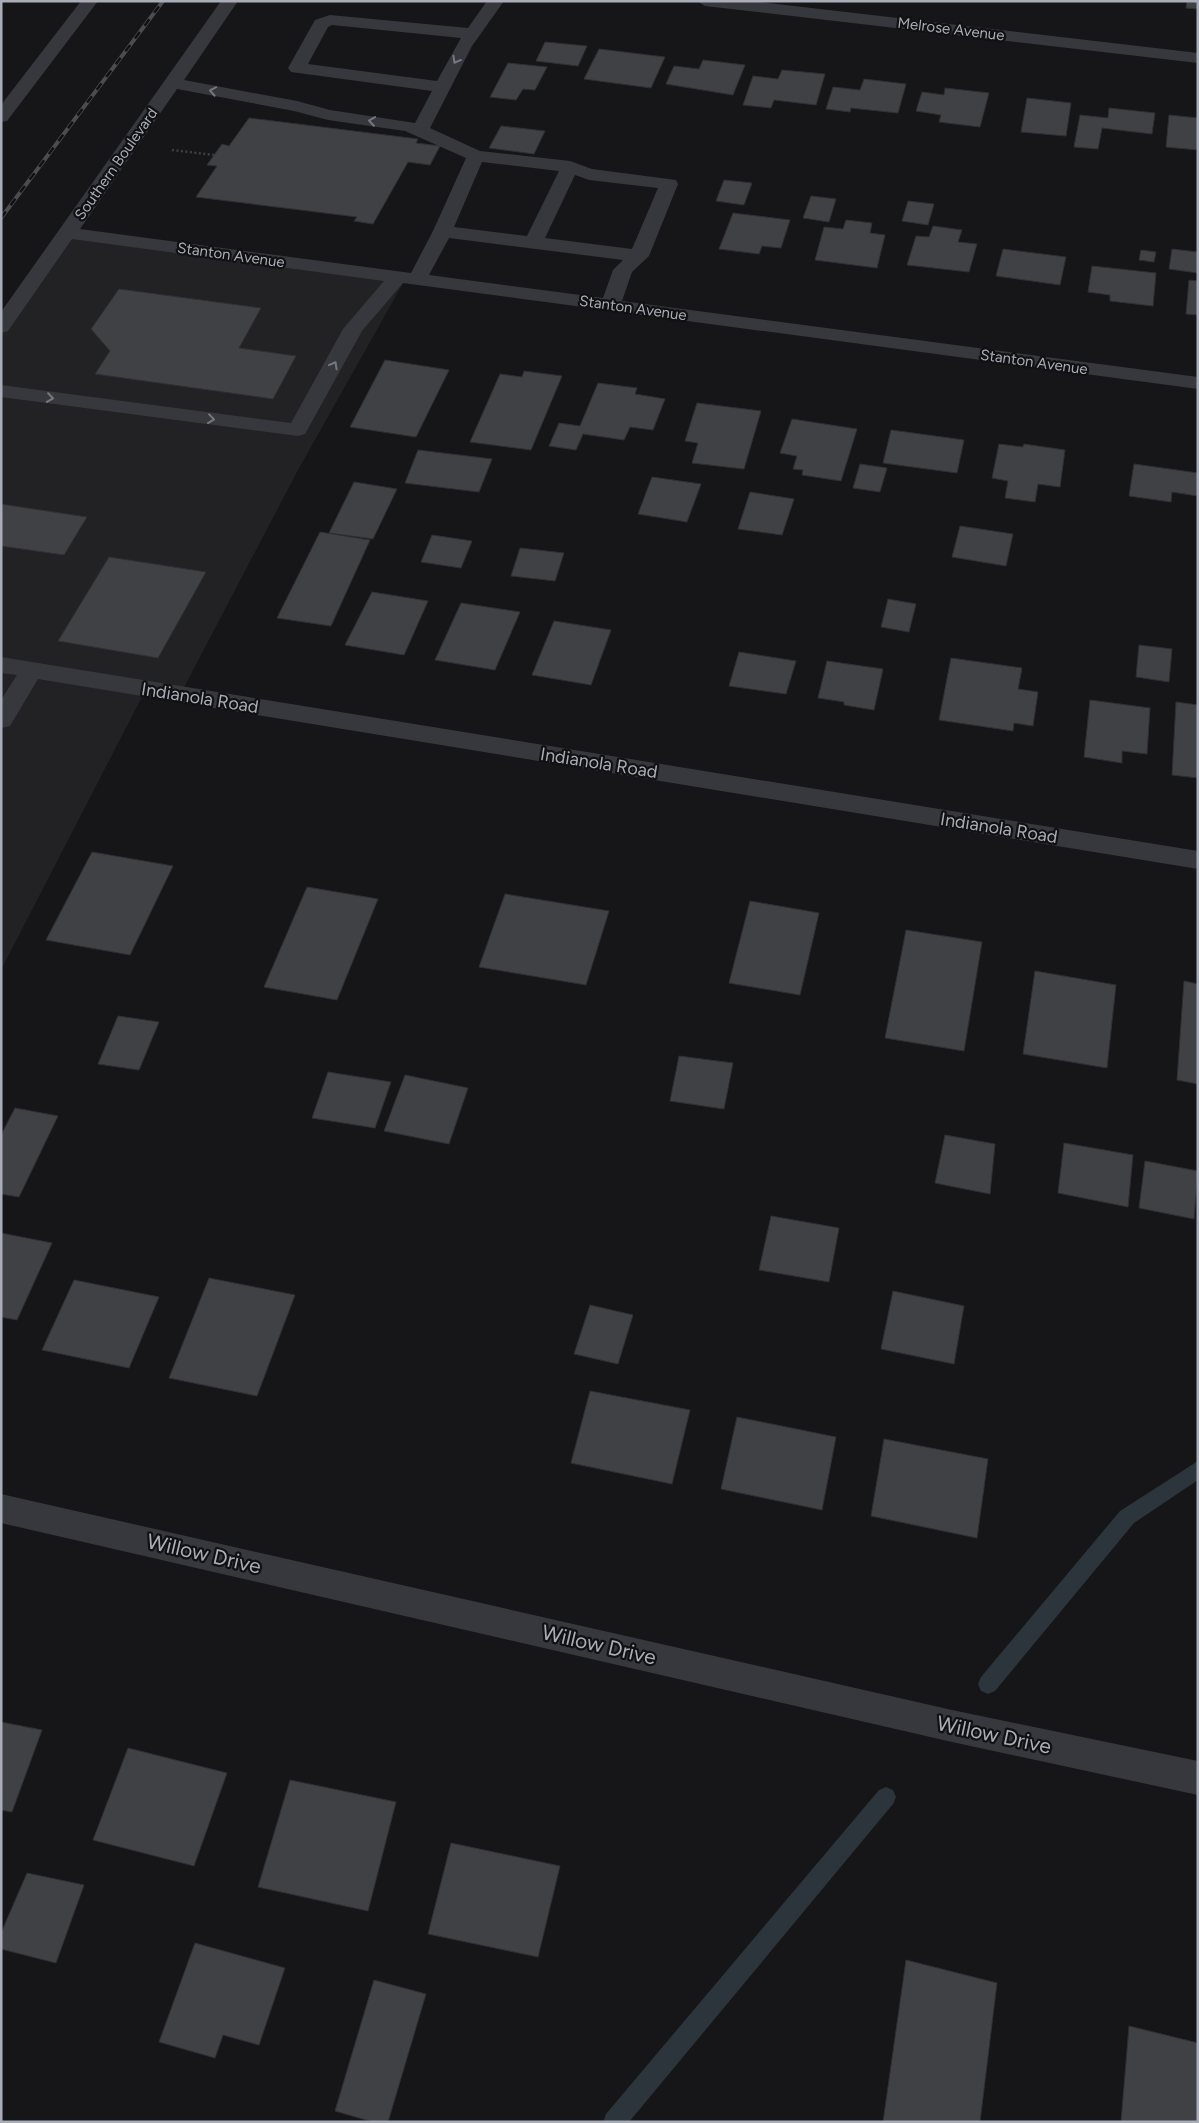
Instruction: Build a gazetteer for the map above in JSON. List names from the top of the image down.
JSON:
{
  "streets": {
    "street": [
      "Melrose Avenue",
      "Southern Boulevard",
      "Stanton Avenue",
      "Indianola Road",
      "Willow Drive"
    ]
  },
  "crossings": [
    ["Southern Boulevard", "Stanton Avenue"]
  ]
}
